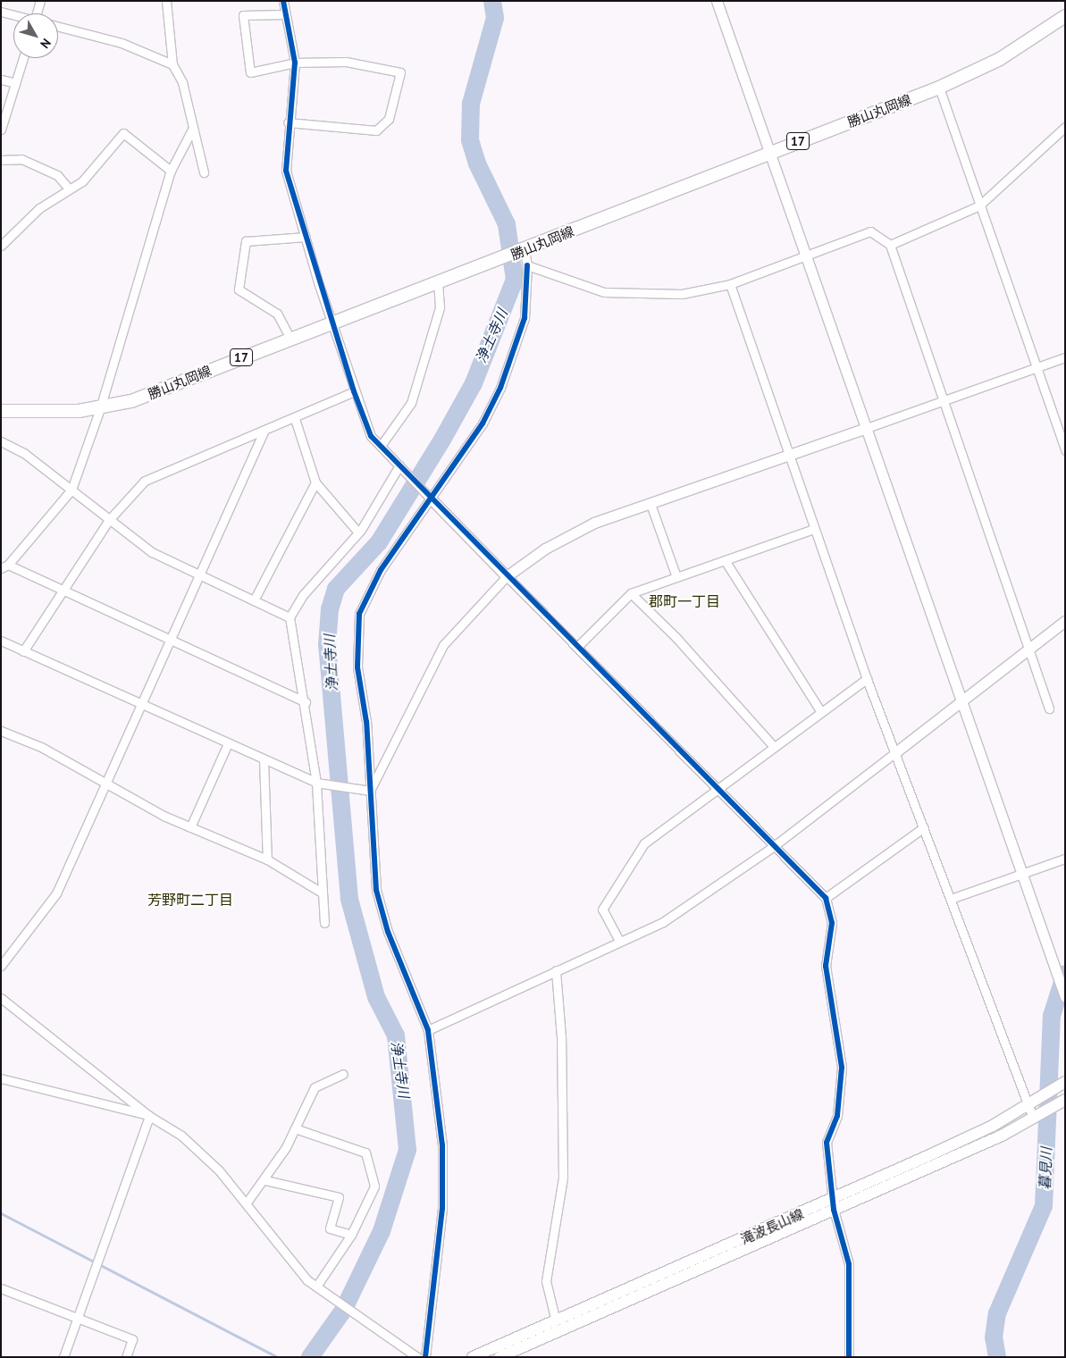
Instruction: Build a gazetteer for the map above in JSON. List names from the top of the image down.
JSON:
{
  "streets": {
    "main road": ["勝山丸岡線", "17", "滝波長山線"]
  },
  "districts": ["郡町一丁目", "芳野町二丁目"],
  "water": ["浄土寺川", "暮見川"],
  "north": "bottom right"
}
